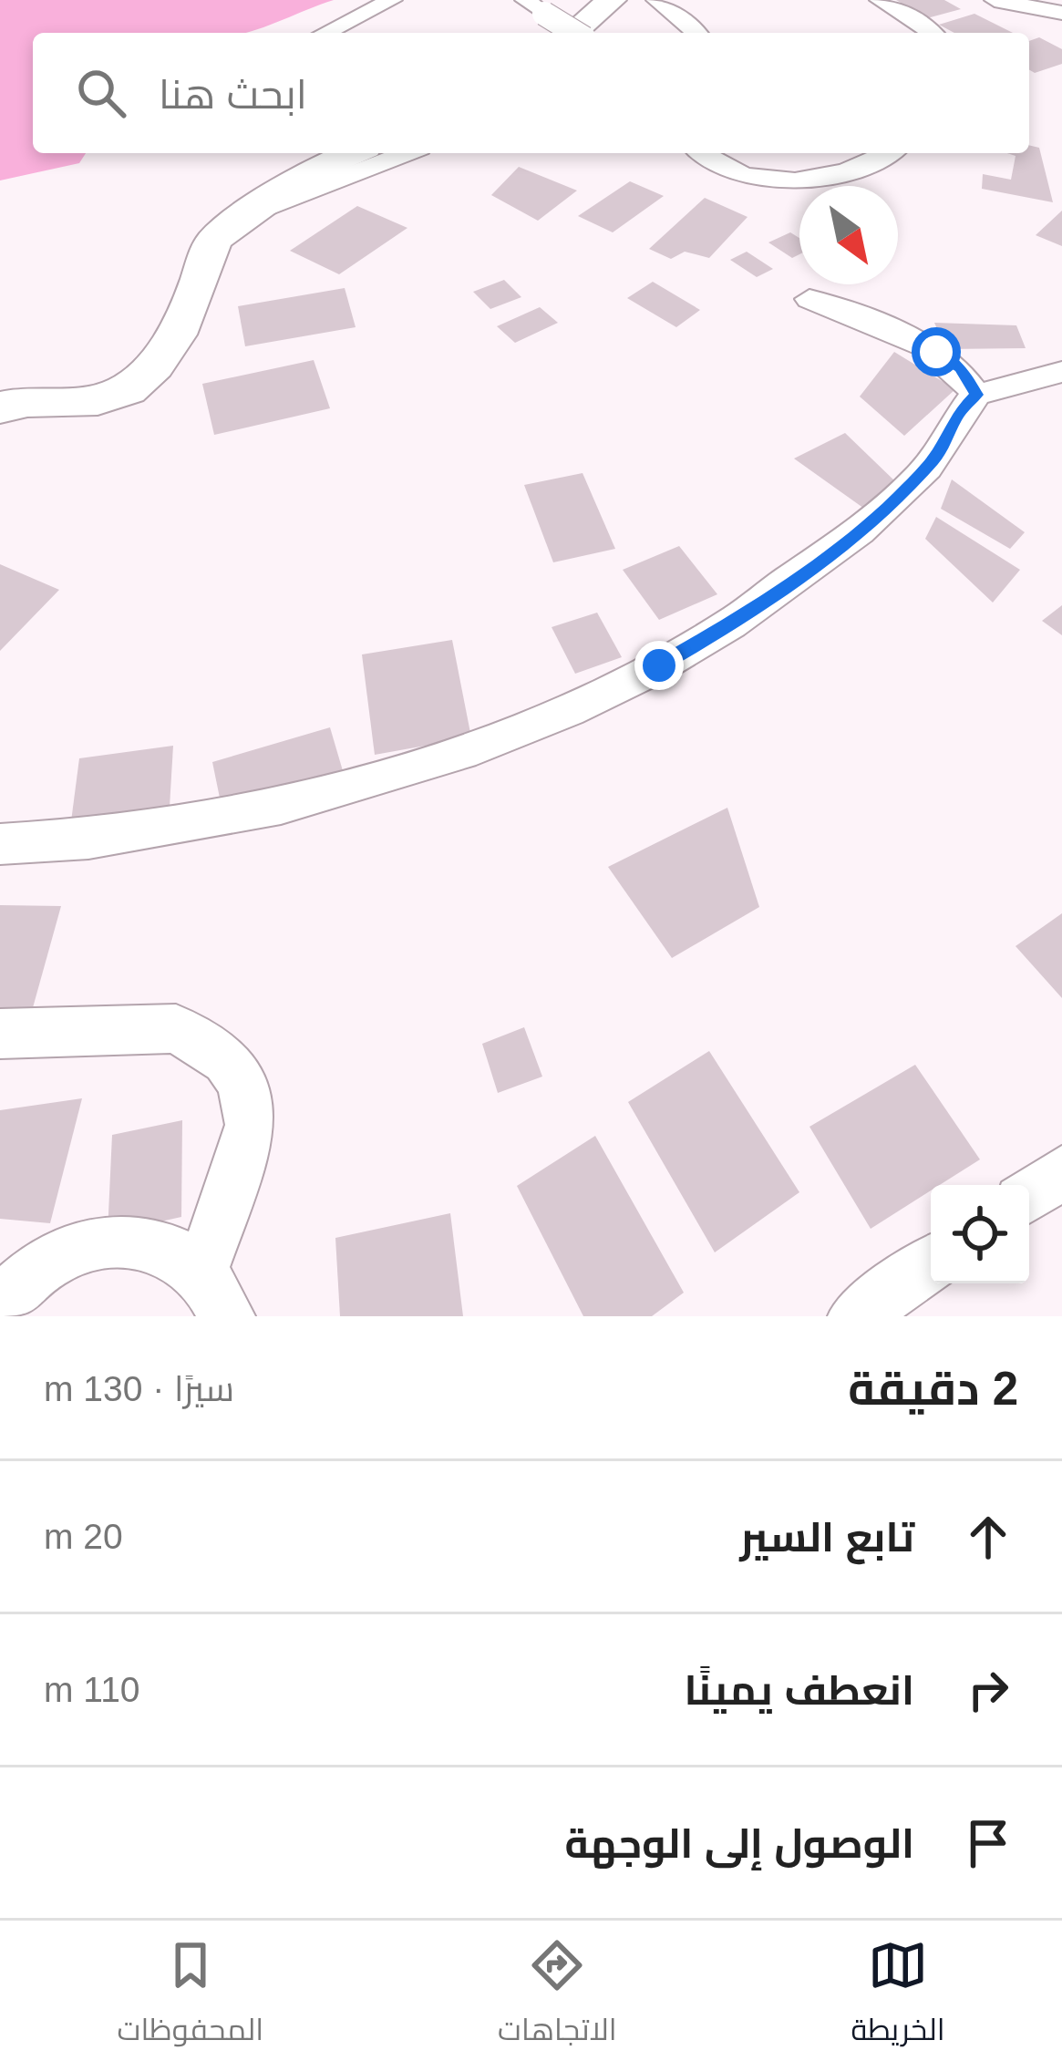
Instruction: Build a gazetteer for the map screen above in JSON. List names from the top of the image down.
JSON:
{
  "north": "bottom right",
  "page": {
    "search": "ابحث هنا",
    "heading": ["2 دقيقة", "سيرًا · 130 m"],
    "list": [
      ["تابع السير", "20 m"],
      ["انعطف يمينًا", "110 m"],
      "الوصول إلى الوجهة"
    ],
    "nav": ["الخريطة", "الاتجاهات", "المحفوظات"]
  }
}
